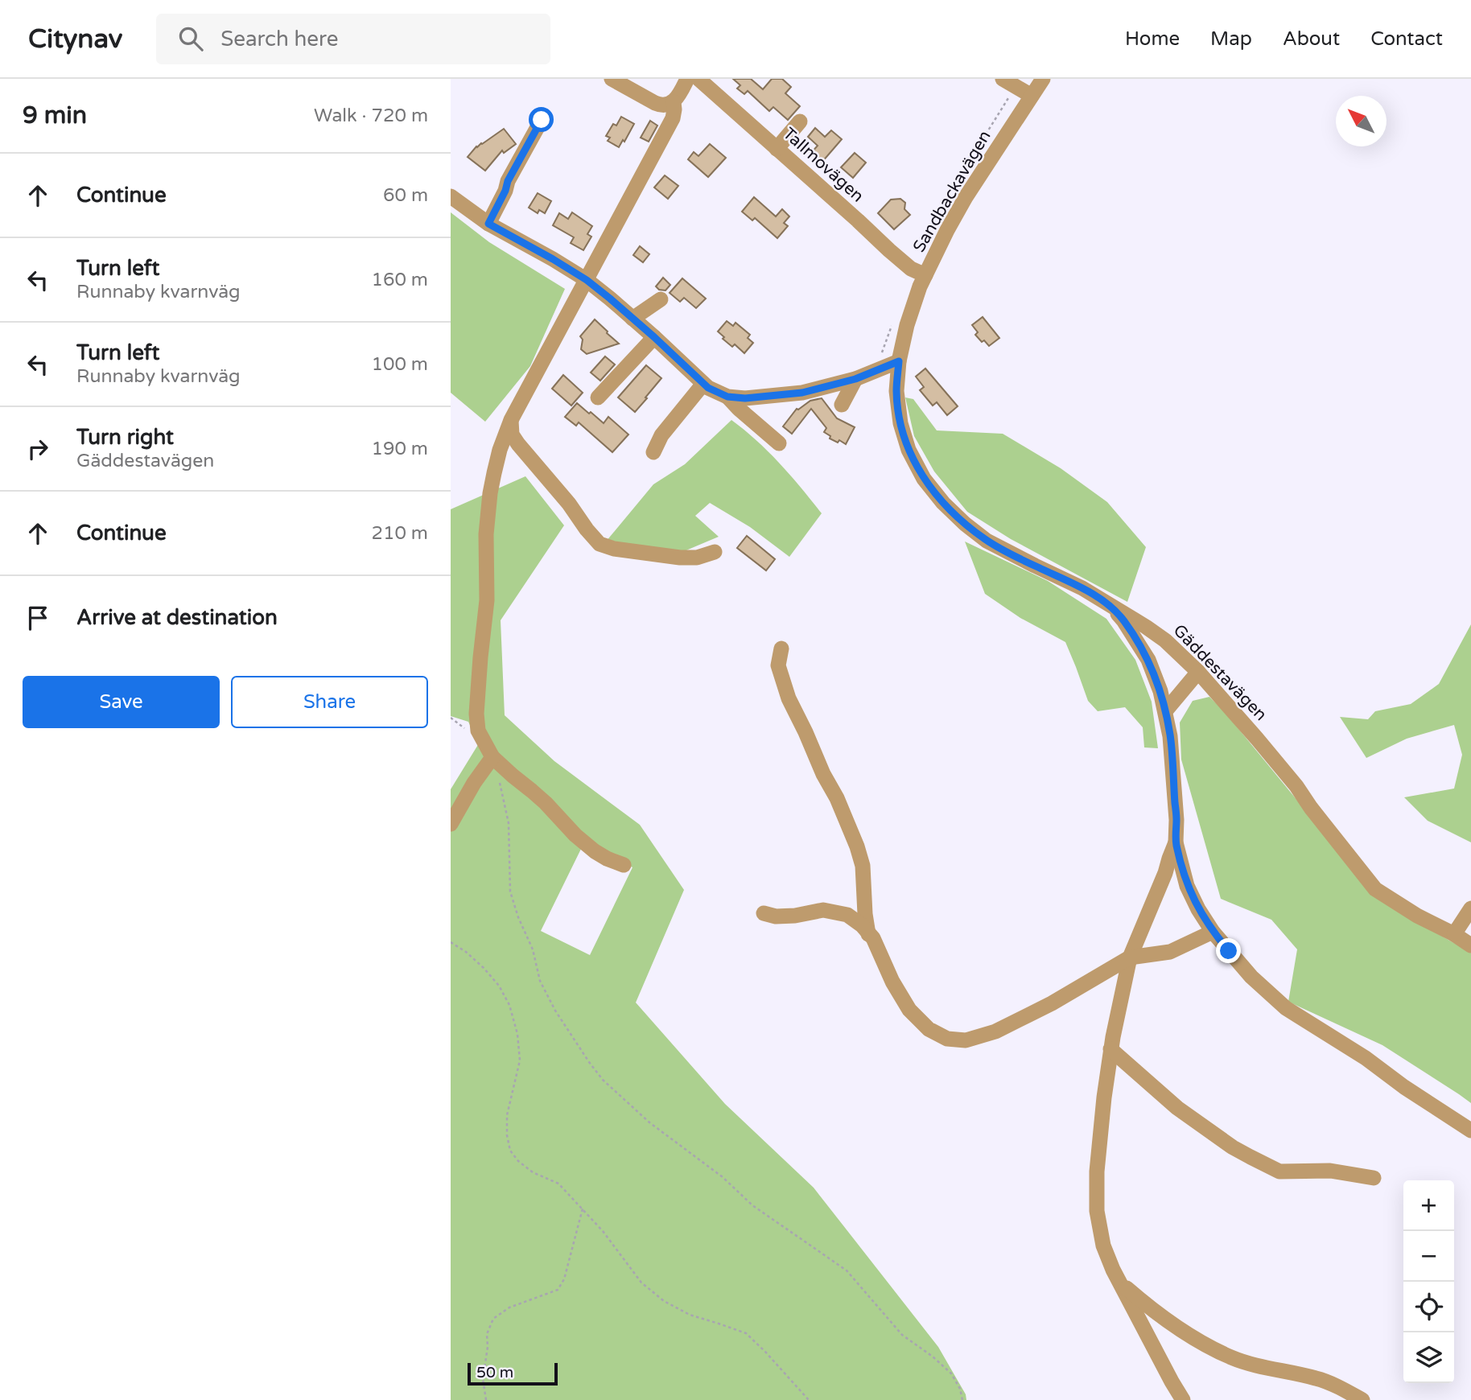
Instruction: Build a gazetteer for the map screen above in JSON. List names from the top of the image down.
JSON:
{
  "streets": {
    "street": ["Tallmovägen", "Sandbackavägen", "Gäddestavägen"]
  },
  "crossings": [
    ["Tallmovägen", "Sandbackavägen"],
    ["Sandbackavägen", "Gäddestavägen"]
  ],
  "scale_bar": "50 m",
  "north": "top left",
  "page": {
    "header": "Citynav",
    "search": "Search here",
    "nav": [
      "Home",
      "Map",
      "About",
      "Contact"
    ],
    "heading": ["9 min", "Walk · 720 m"],
    "list": [
      ["Continue", "60 m"],
      ["Turn left", "Runnaby kvarnväg", "160 m"],
      ["Turn left", "Runnaby kvarnväg", "100 m"],
      ["Turn right", "Gäddestavägen", "190 m"],
      ["Continue", "210 m"],
      "Arrive at destination"
    ],
    "buttons": ["Save", "Share"],
    "map_buttons": ["+", "−"],
    "scale": "50 m"
  }
}
